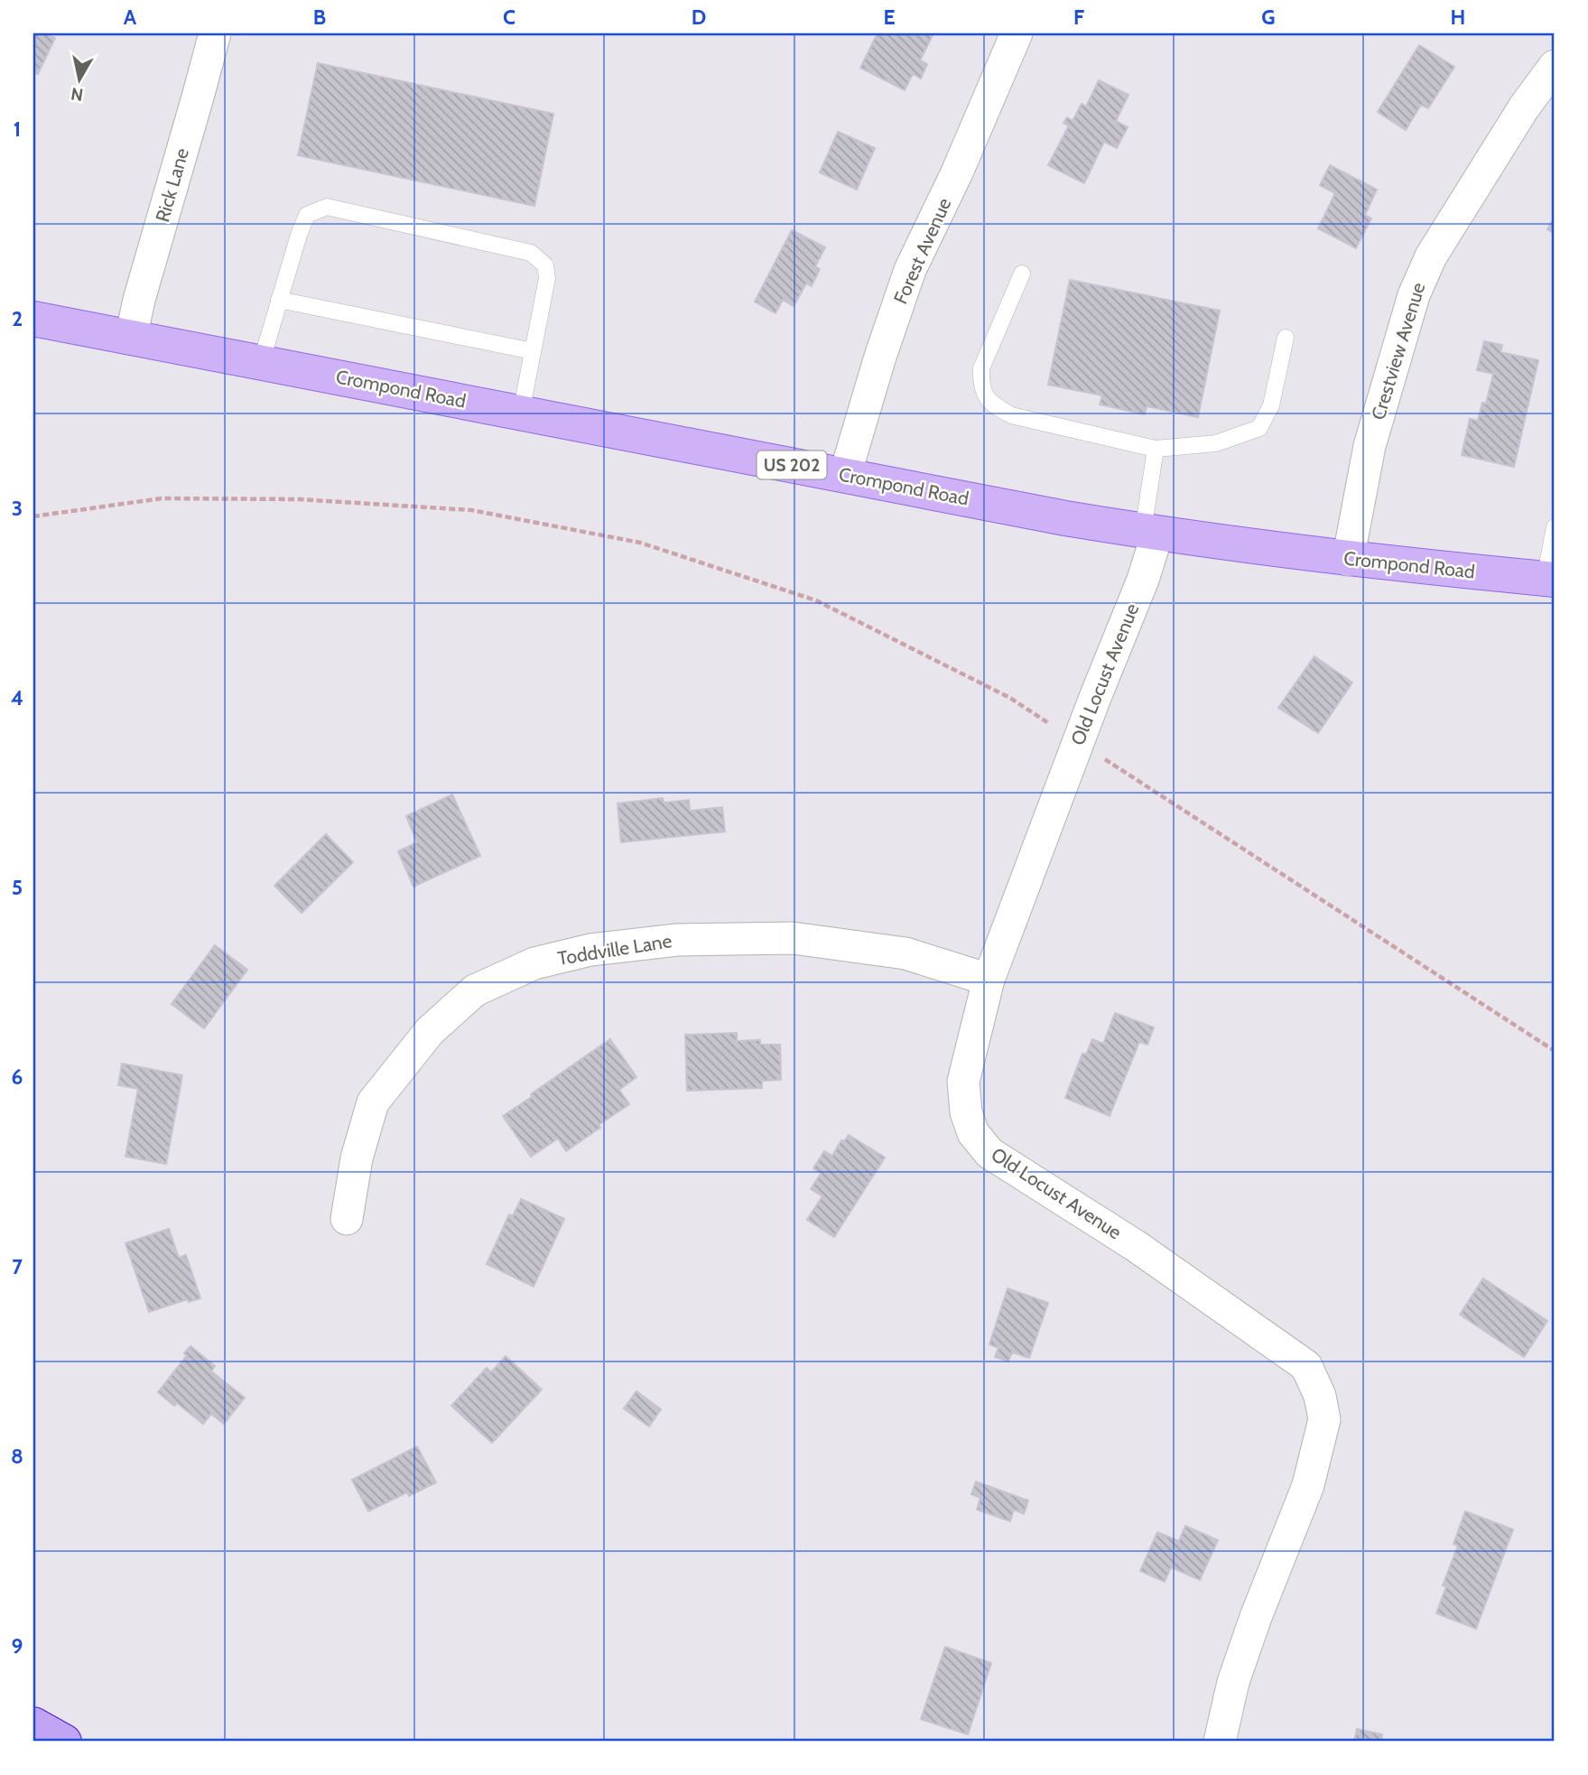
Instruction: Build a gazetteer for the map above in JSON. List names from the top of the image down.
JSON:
{
  "streets": {
    "main road": ["Crompond Road", "US 202"],
    "street": [
      "Rick Lane",
      "Forest Avenue",
      "Crestview Avenue",
      "Old Locust Avenue",
      "Toddville Lane"
    ]
  },
  "crossings": [
    ["Rick Lane", "Crompond Road"],
    ["Forest Avenue", "Crompond Road"],
    ["Crestview Avenue", "Crompond Road"],
    ["Crompond Road", "Old Locust Avenue"],
    ["Old Locust Avenue", "Toddville Lane"]
  ],
  "north": "bottom",
  "grid": {
    "columns": [
      "A",
      "B",
      "C",
      "D",
      "E",
      "F",
      "G",
      "H"
    ],
    "rows": [
      "1",
      "2",
      "3",
      "4",
      "5",
      "6",
      "7",
      "8",
      "9"
    ]
  }
}
